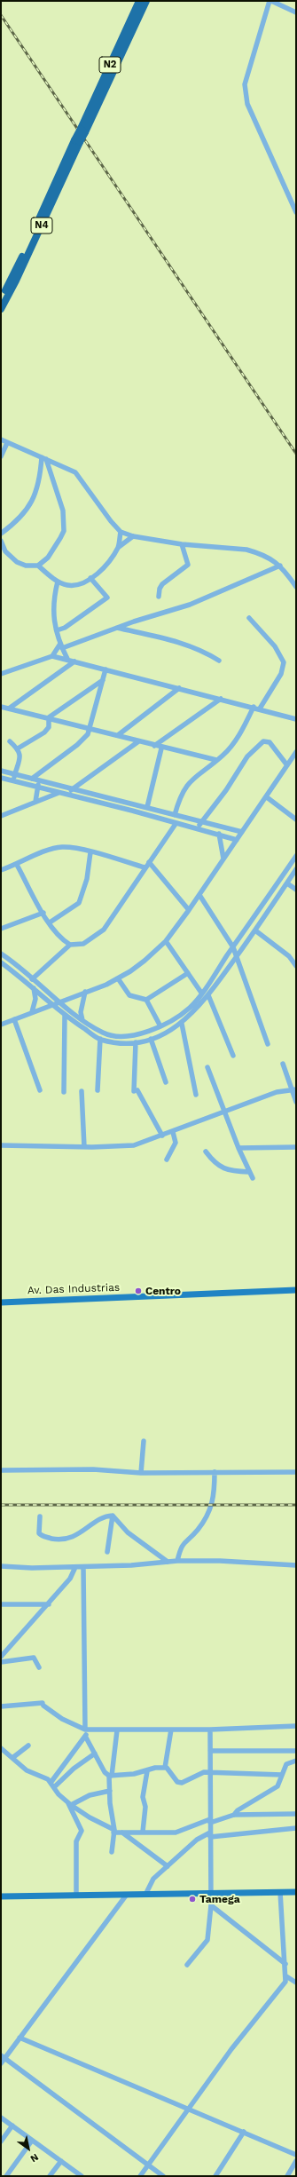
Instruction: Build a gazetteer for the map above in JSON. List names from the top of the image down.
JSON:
{
  "streets": {
    "highway": ["N2", "N4"],
    "main road": ["Av. Das Industrias"]
  },
  "crossings": [
    ["N2", "N4"]
  ],
  "places": ["Centro", "Tamega"],
  "north": "bottom right"
}
